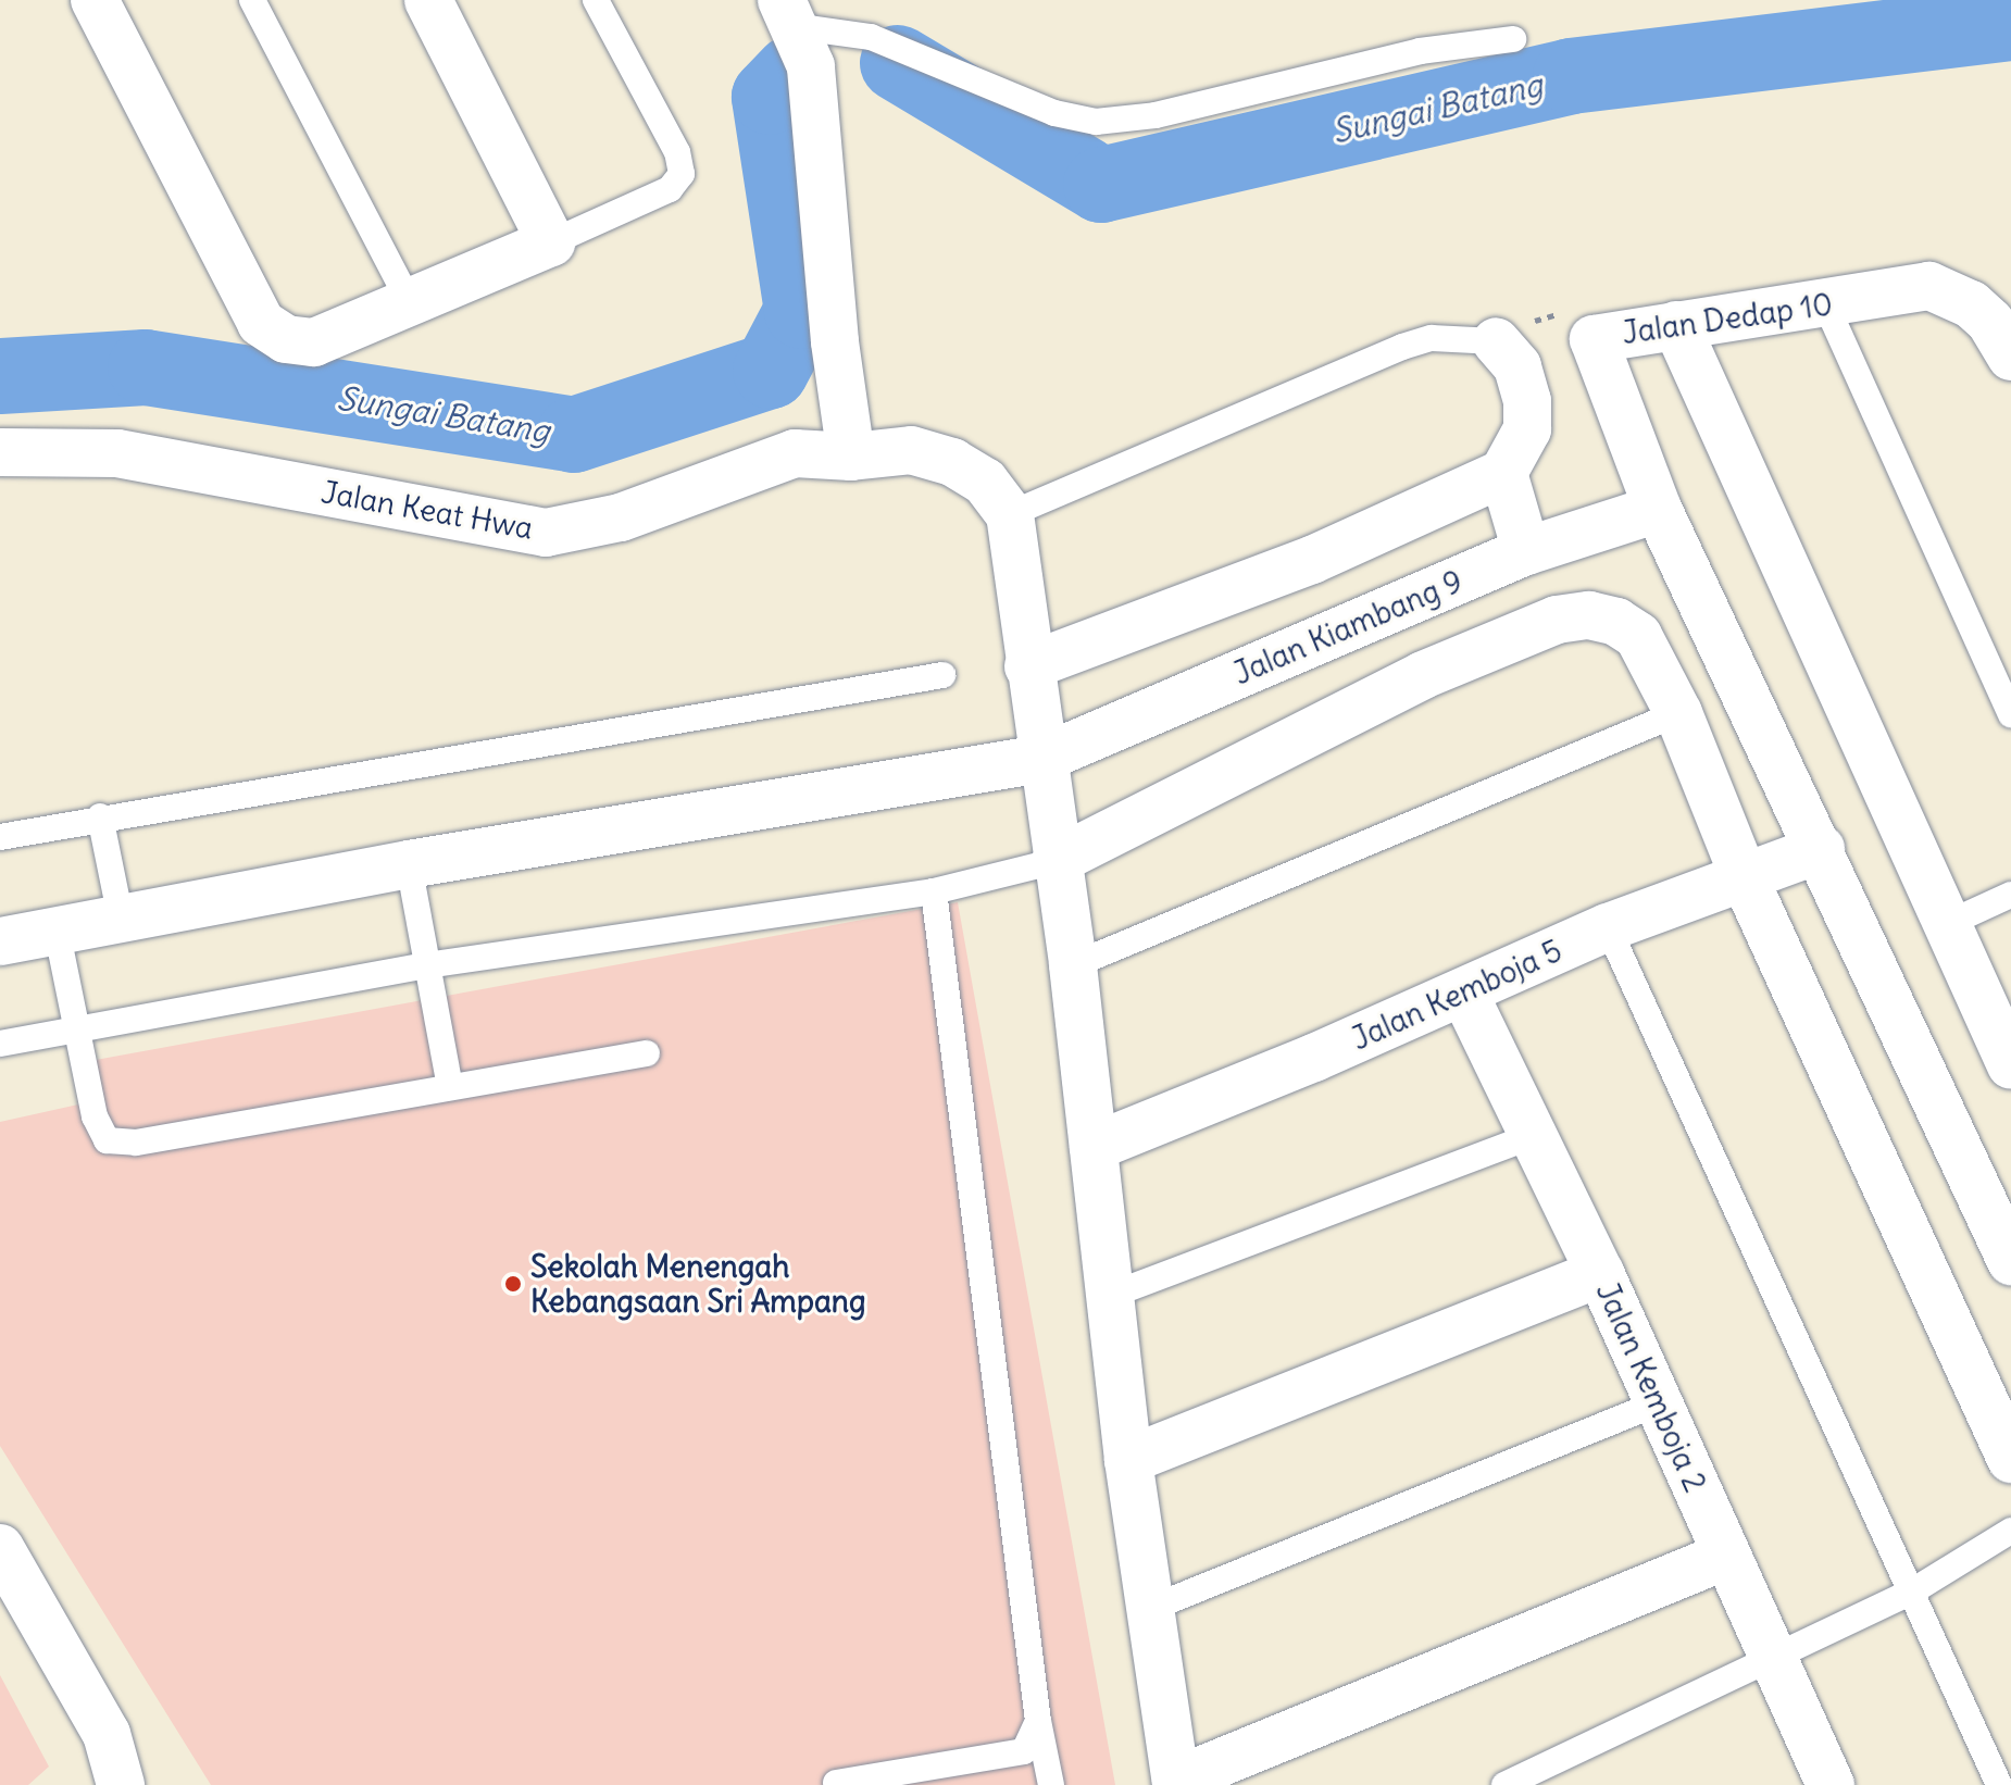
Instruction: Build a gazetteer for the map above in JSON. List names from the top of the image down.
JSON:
{
  "streets": {
    "street": [
      "Jalan Dedap 10",
      "Jalan Keat Hwa",
      "Jalan Kiambang 9",
      "Jalan Kemboja 5",
      "Jalan Kemboja 2"
    ]
  },
  "crossings": [
    ["Jalan Dedap 10", "Jalan Kiambang 9"],
    ["Jalan Kemboja 5", "Jalan Kemboja 2"]
  ],
  "water": ["Sungai Batang"],
  "places": ["Sekolah Menengah Kebangsaan Sri Ampang"]
}
